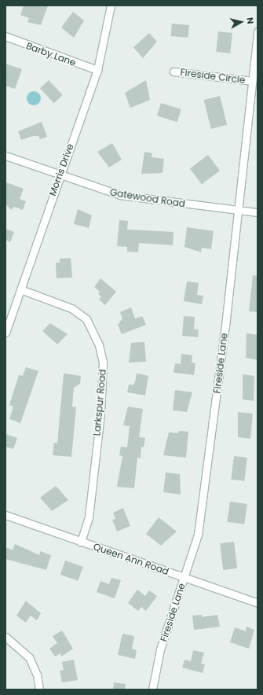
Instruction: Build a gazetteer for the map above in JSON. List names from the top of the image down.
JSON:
{
  "streets": {
    "street": [
      "Barby Lane",
      "Fireside Circle",
      "Morris Drive",
      "Gatewood Road",
      "Fireside Lane",
      "Larkspur Road",
      "Queen Ann Road"
    ]
  },
  "crossings": [
    ["Barby Lane", "Morris Drive"],
    ["Fireside Circle", "Fireside Lane"],
    ["Morris Drive", "Gatewood Road"],
    ["Morris Drive", "Larkspur Road"],
    ["Gatewood Road", "Fireside Lane"],
    ["Fireside Lane", "Queen Ann Road"],
    ["Larkspur Road", "Queen Ann Road"]
  ],
  "north": "right"
}
